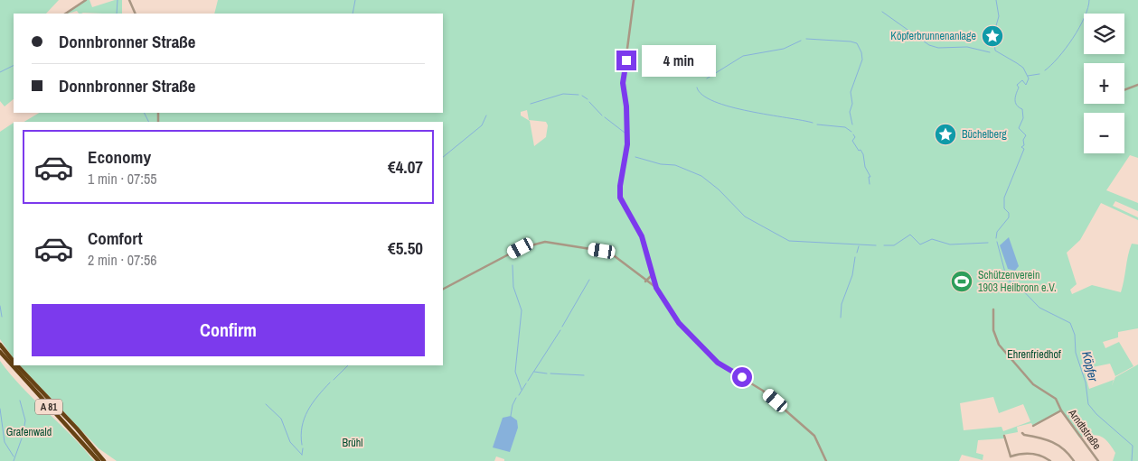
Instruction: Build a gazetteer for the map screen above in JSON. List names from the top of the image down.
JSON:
{
  "streets": {
    "highway": ["A 81"],
    "street": ["Arndtstraße"]
  },
  "water": ["Köpfer"],
  "parks": ["Ehrenfriedhof", "Grafenwald", "Brühl"],
  "places": {
    "place": ["Köpferbrunnenanlage", "Büchelberg"],
    "sports": ["Schützenverein 1903 Heilbronn e.V."]
  },
  "page": {
    "map_buttons": ["+", "−"],
    "banner": ["Donnbronner Straße", "Donnbronner Straße"],
    "bubble": "4 min",
    "list": [
      {
        "name": "Economy",
        "note": "1 min · 07:55",
        "value": "€4.07"
      },
      {
        "name": "Comfort",
        "note": "2 min · 07:56",
        "value": "€5.50"
      }
    ],
    "buttons": "Confirm"
  }
}
